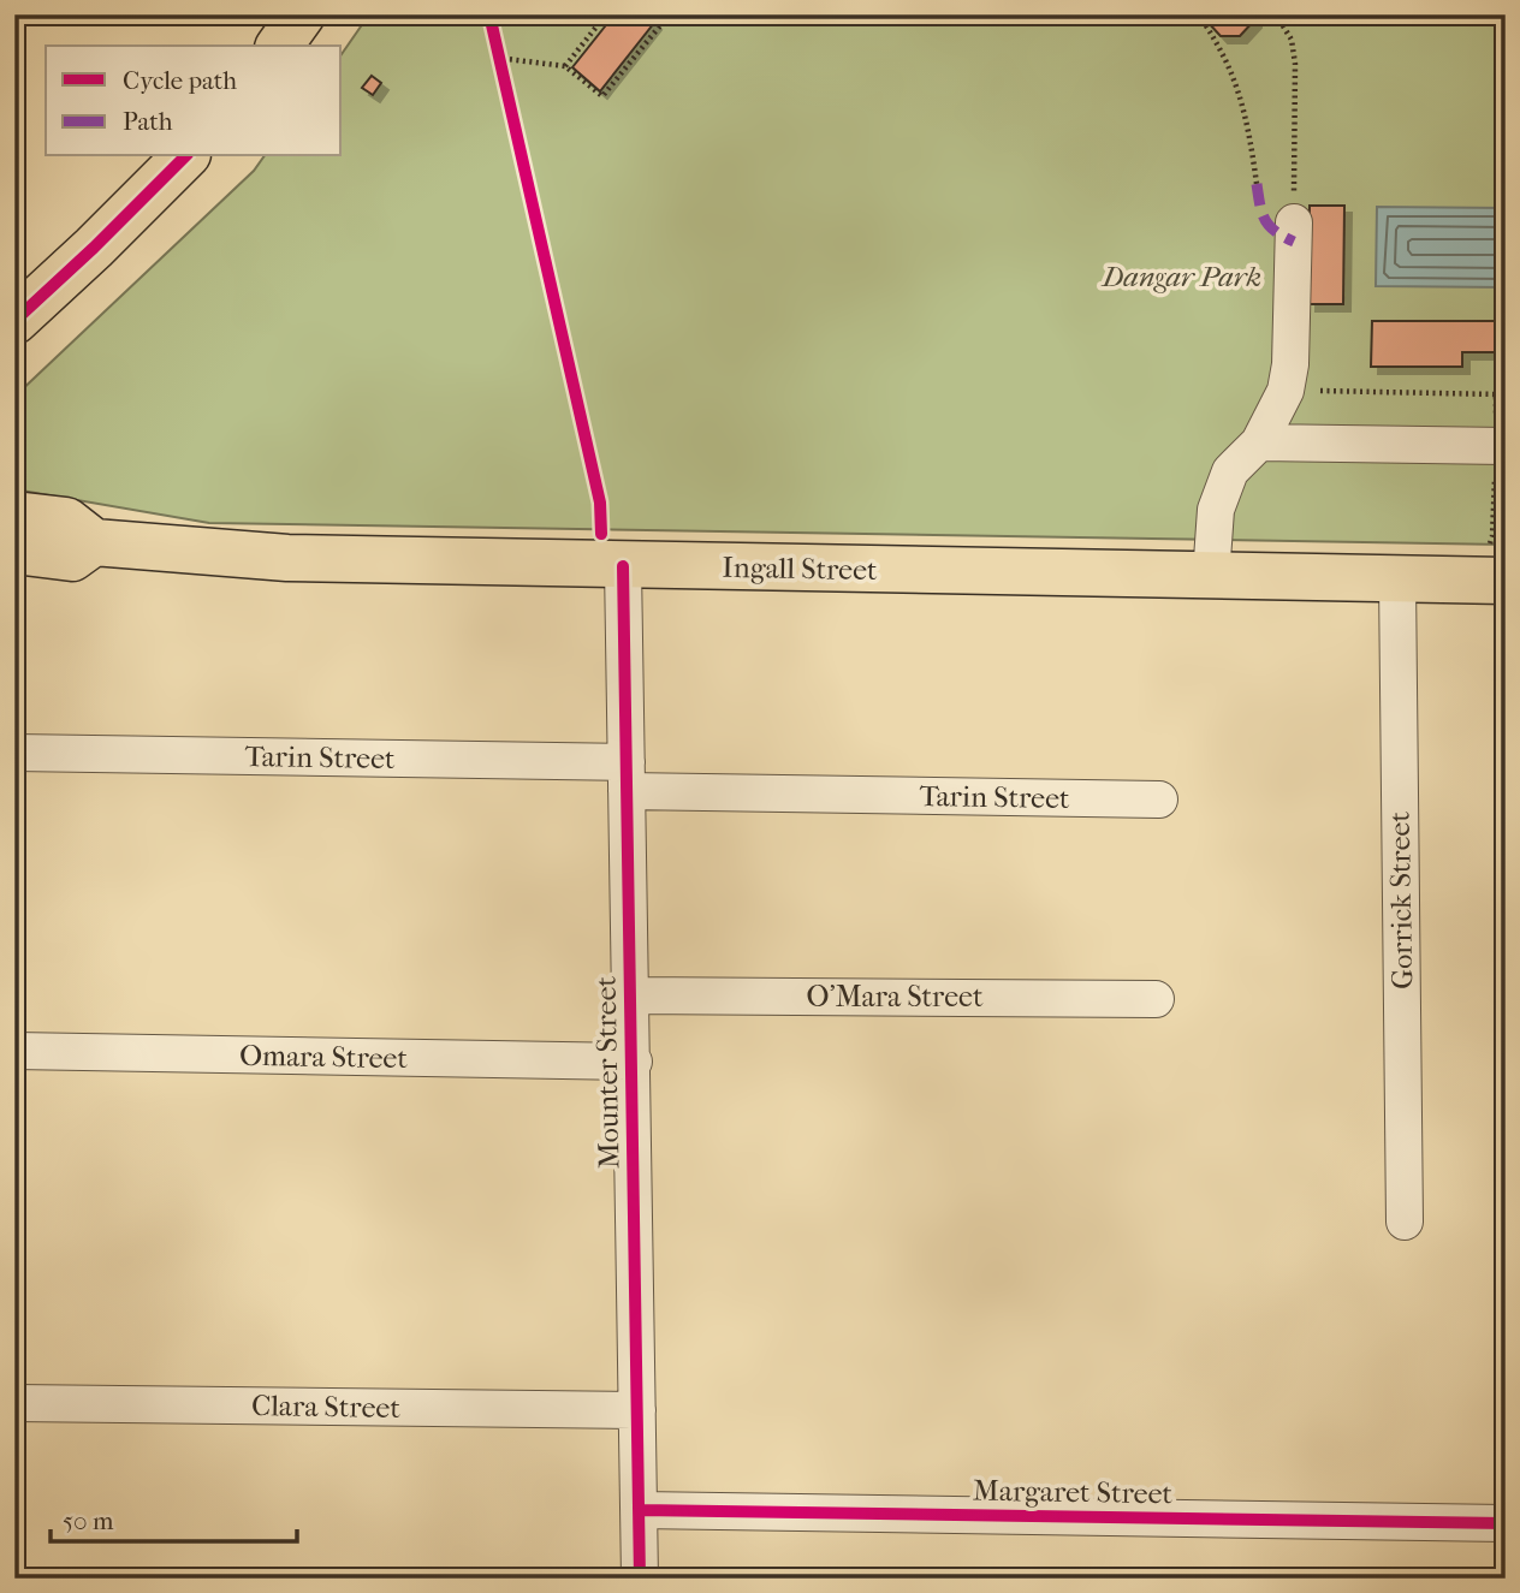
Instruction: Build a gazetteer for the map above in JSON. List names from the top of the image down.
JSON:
{
  "streets": {
    "main road": ["Ingall Street"],
    "street": [
      "Tarin Street",
      "Gorrick Street",
      "O'Mara Street",
      "Omara Street",
      "Mounter Street",
      "Clara Street",
      "Margaret Street"
    ]
  },
  "crossings": [
    ["Ingall Street", "Gorrick Street"],
    ["Ingall Street", "Mounter Street"],
    ["Tarin Street", "Mounter Street"],
    ["O'Mara Street", "Mounter Street"],
    ["Omara Street", "Mounter Street"],
    ["Mounter Street", "Clara Street"],
    ["Mounter Street", "Margaret Street"]
  ],
  "parks": ["Dangar Park"],
  "legend": ["Cycle path", "Path"],
  "scale_bar": "50 m"
}
